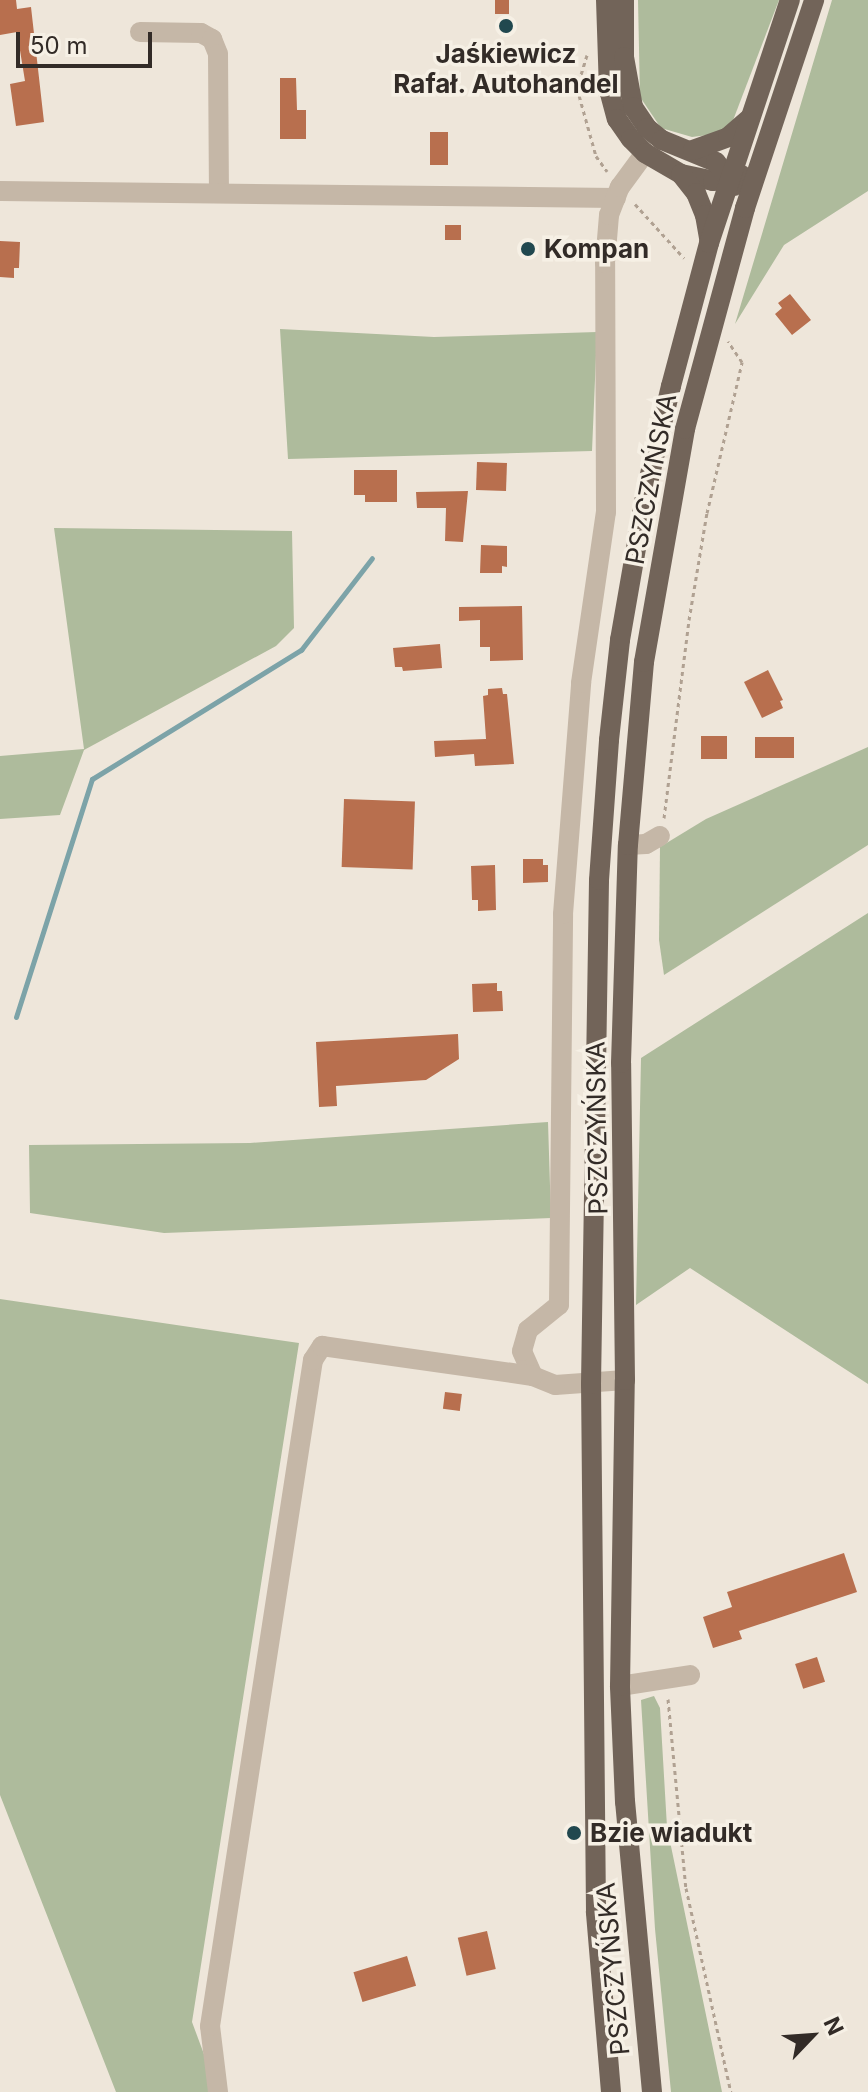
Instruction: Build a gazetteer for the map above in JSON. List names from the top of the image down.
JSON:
{
  "streets": {
    "main road": ["PSZCZYŃSKA"]
  },
  "places": ["Jaśkiewicz Rafał. Autohandel", "Kompan", "Bzie wiadukt"],
  "scale_bar": "50 m",
  "north": "top right"
}
